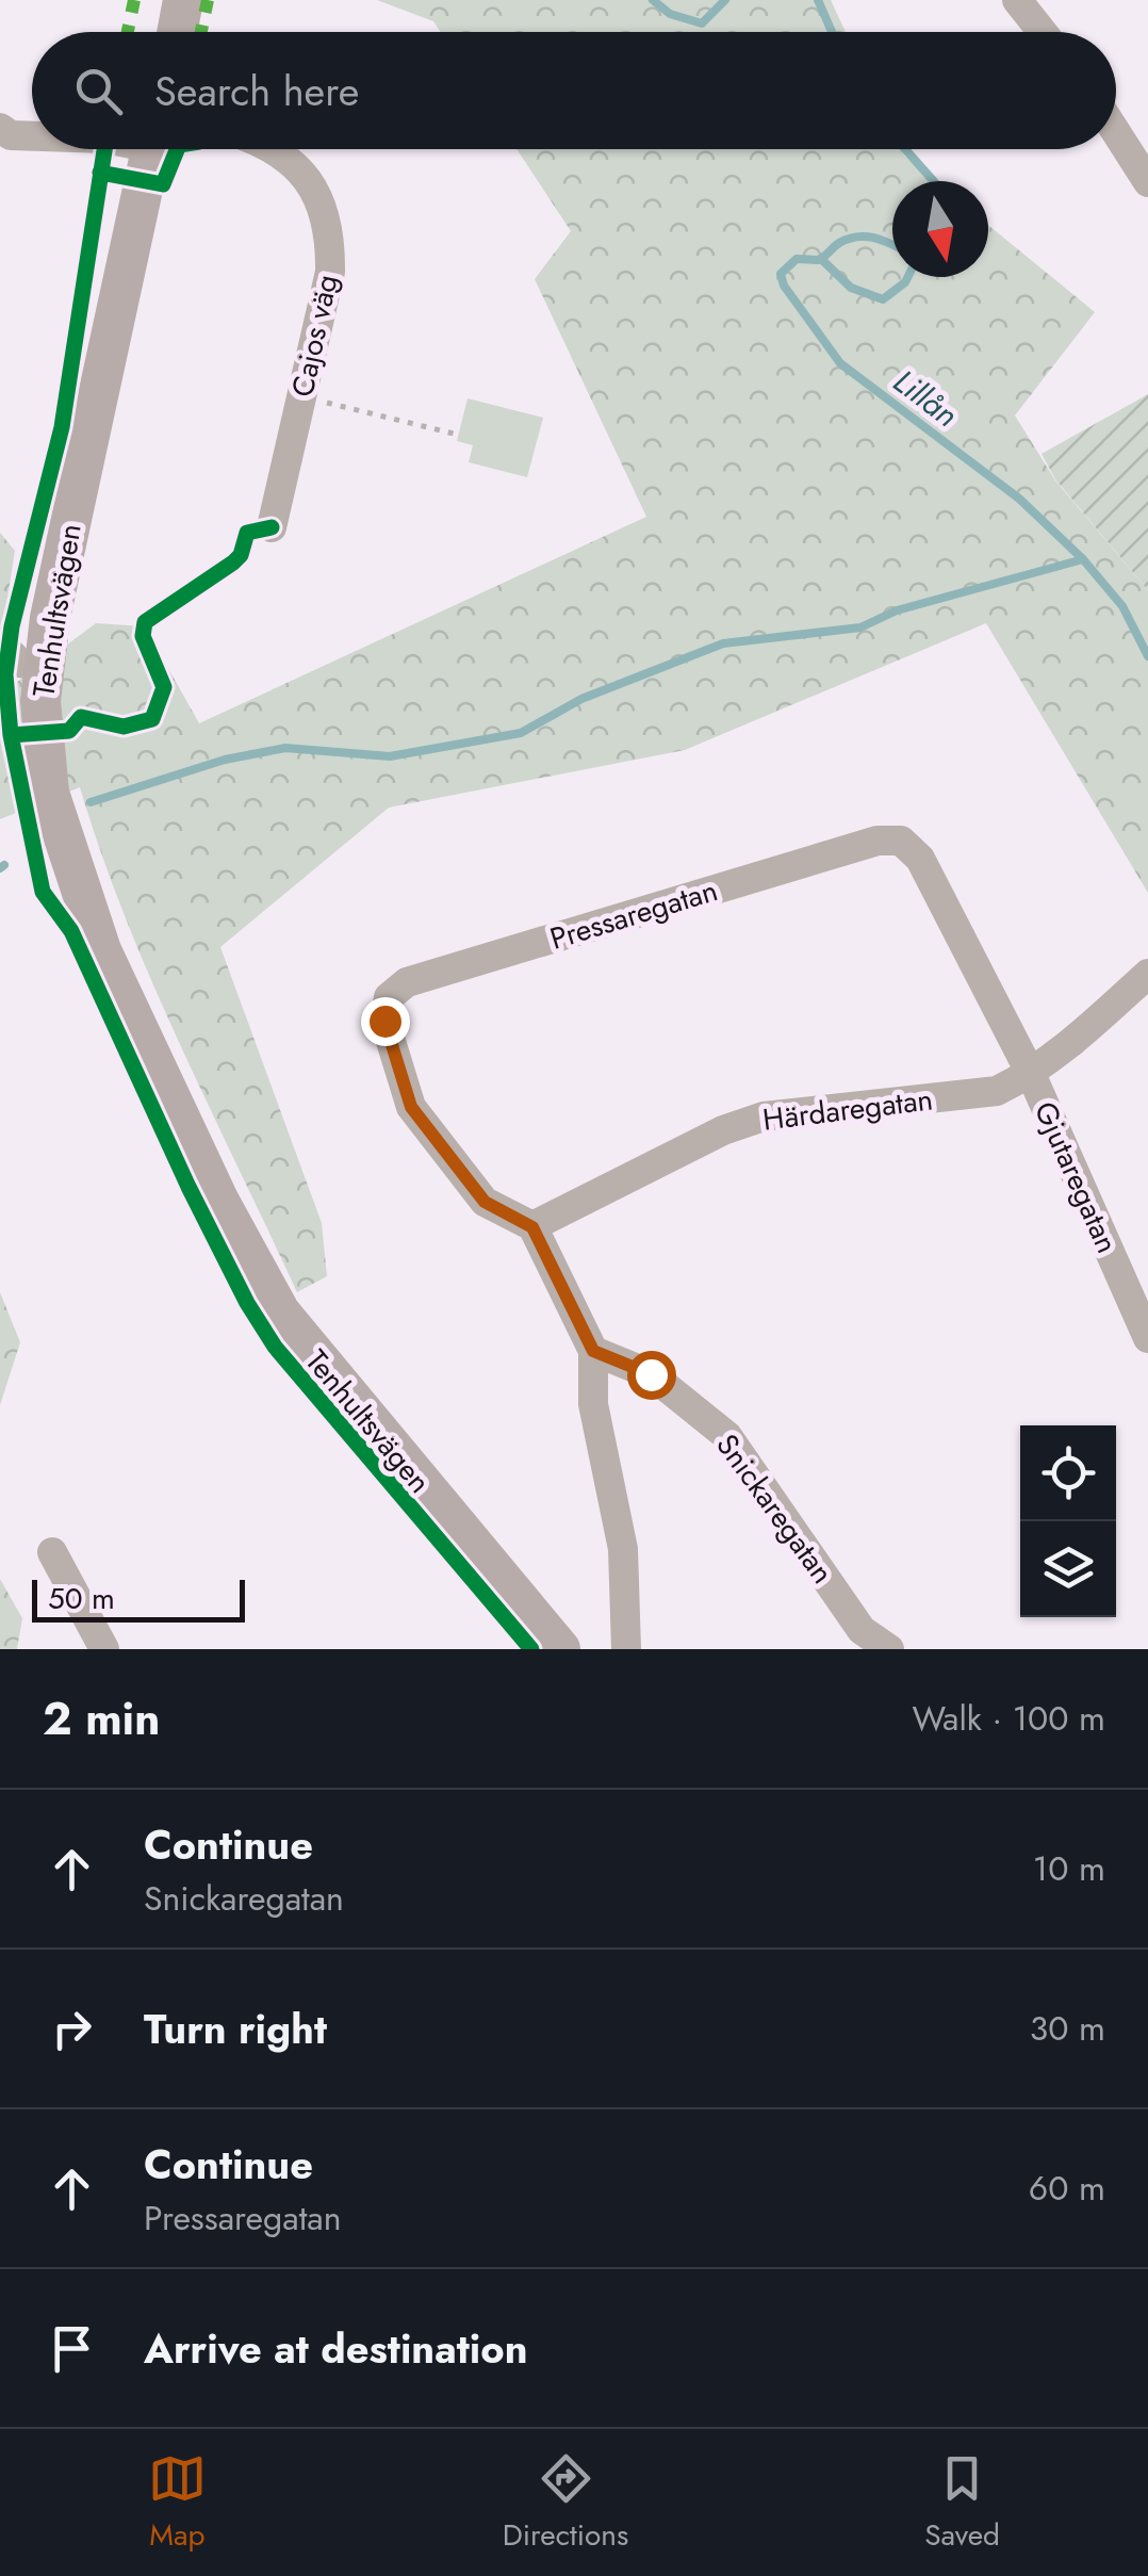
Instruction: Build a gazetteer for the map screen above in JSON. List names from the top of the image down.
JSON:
{
  "streets": {
    "street": [
      "Cajos väg",
      "Tenhultsvägen",
      "Pressaregatan",
      "Härdaregatan",
      "Gjutaregatan",
      "Snickaregatan"
    ]
  },
  "crossings": [
    ["Pressaregatan", "Härdaregatan"],
    ["Pressaregatan", "Gjutaregatan"],
    ["Härdaregatan", "Gjutaregatan"]
  ],
  "water": ["Lillån"],
  "scale_bar": "50 m",
  "north": "bottom",
  "page": {
    "search": "Search here",
    "scale": "50 m",
    "heading": ["2 min", "Walk · 100 m"],
    "list": [
      ["Continue", "Snickaregatan", "10 m"],
      ["Turn right", "30 m"],
      ["Continue", "Pressaregatan", "60 m"],
      "Arrive at destination"
    ],
    "nav": ["Map", "Directions", "Saved"]
  }
}
